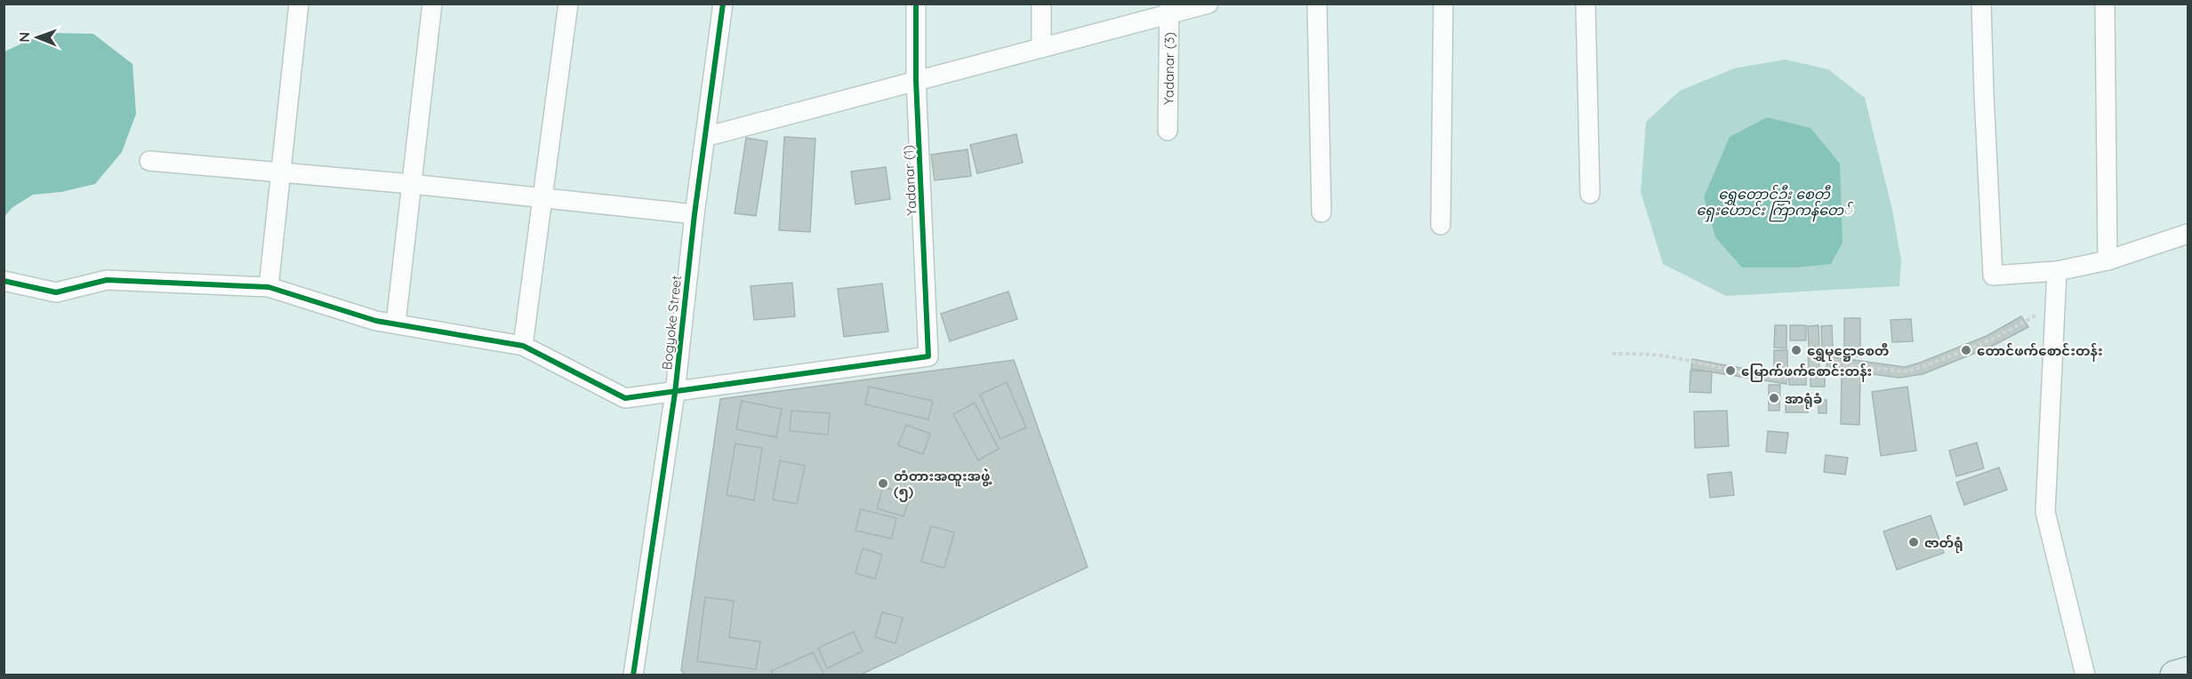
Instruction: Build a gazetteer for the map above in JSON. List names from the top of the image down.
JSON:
{
  "streets": {
    "street": ["Yadanar (3)", "Yadanar (1)", "Bogyoke Street"]
  },
  "crossings": [
    ["Yadanar (1)", "Bogyoke Street"]
  ],
  "water": ["ရွှေတောင်ဦး စေတီ ရှေး‌ဟောင်း ကြာကန်တေ်"],
  "places": [
    "ရွှေမုဋ္ဌောစေတီ",
    "တောင်ဖက်စောင်းတန်း",
    "မြောက်ဖက်စောင်းတန်း",
    "အာရုံခံ",
    "တံတားအထူးအဖွဲ့ (၅)",
    "ဇာတ်ရုံ"
  ],
  "north": "left"
}
